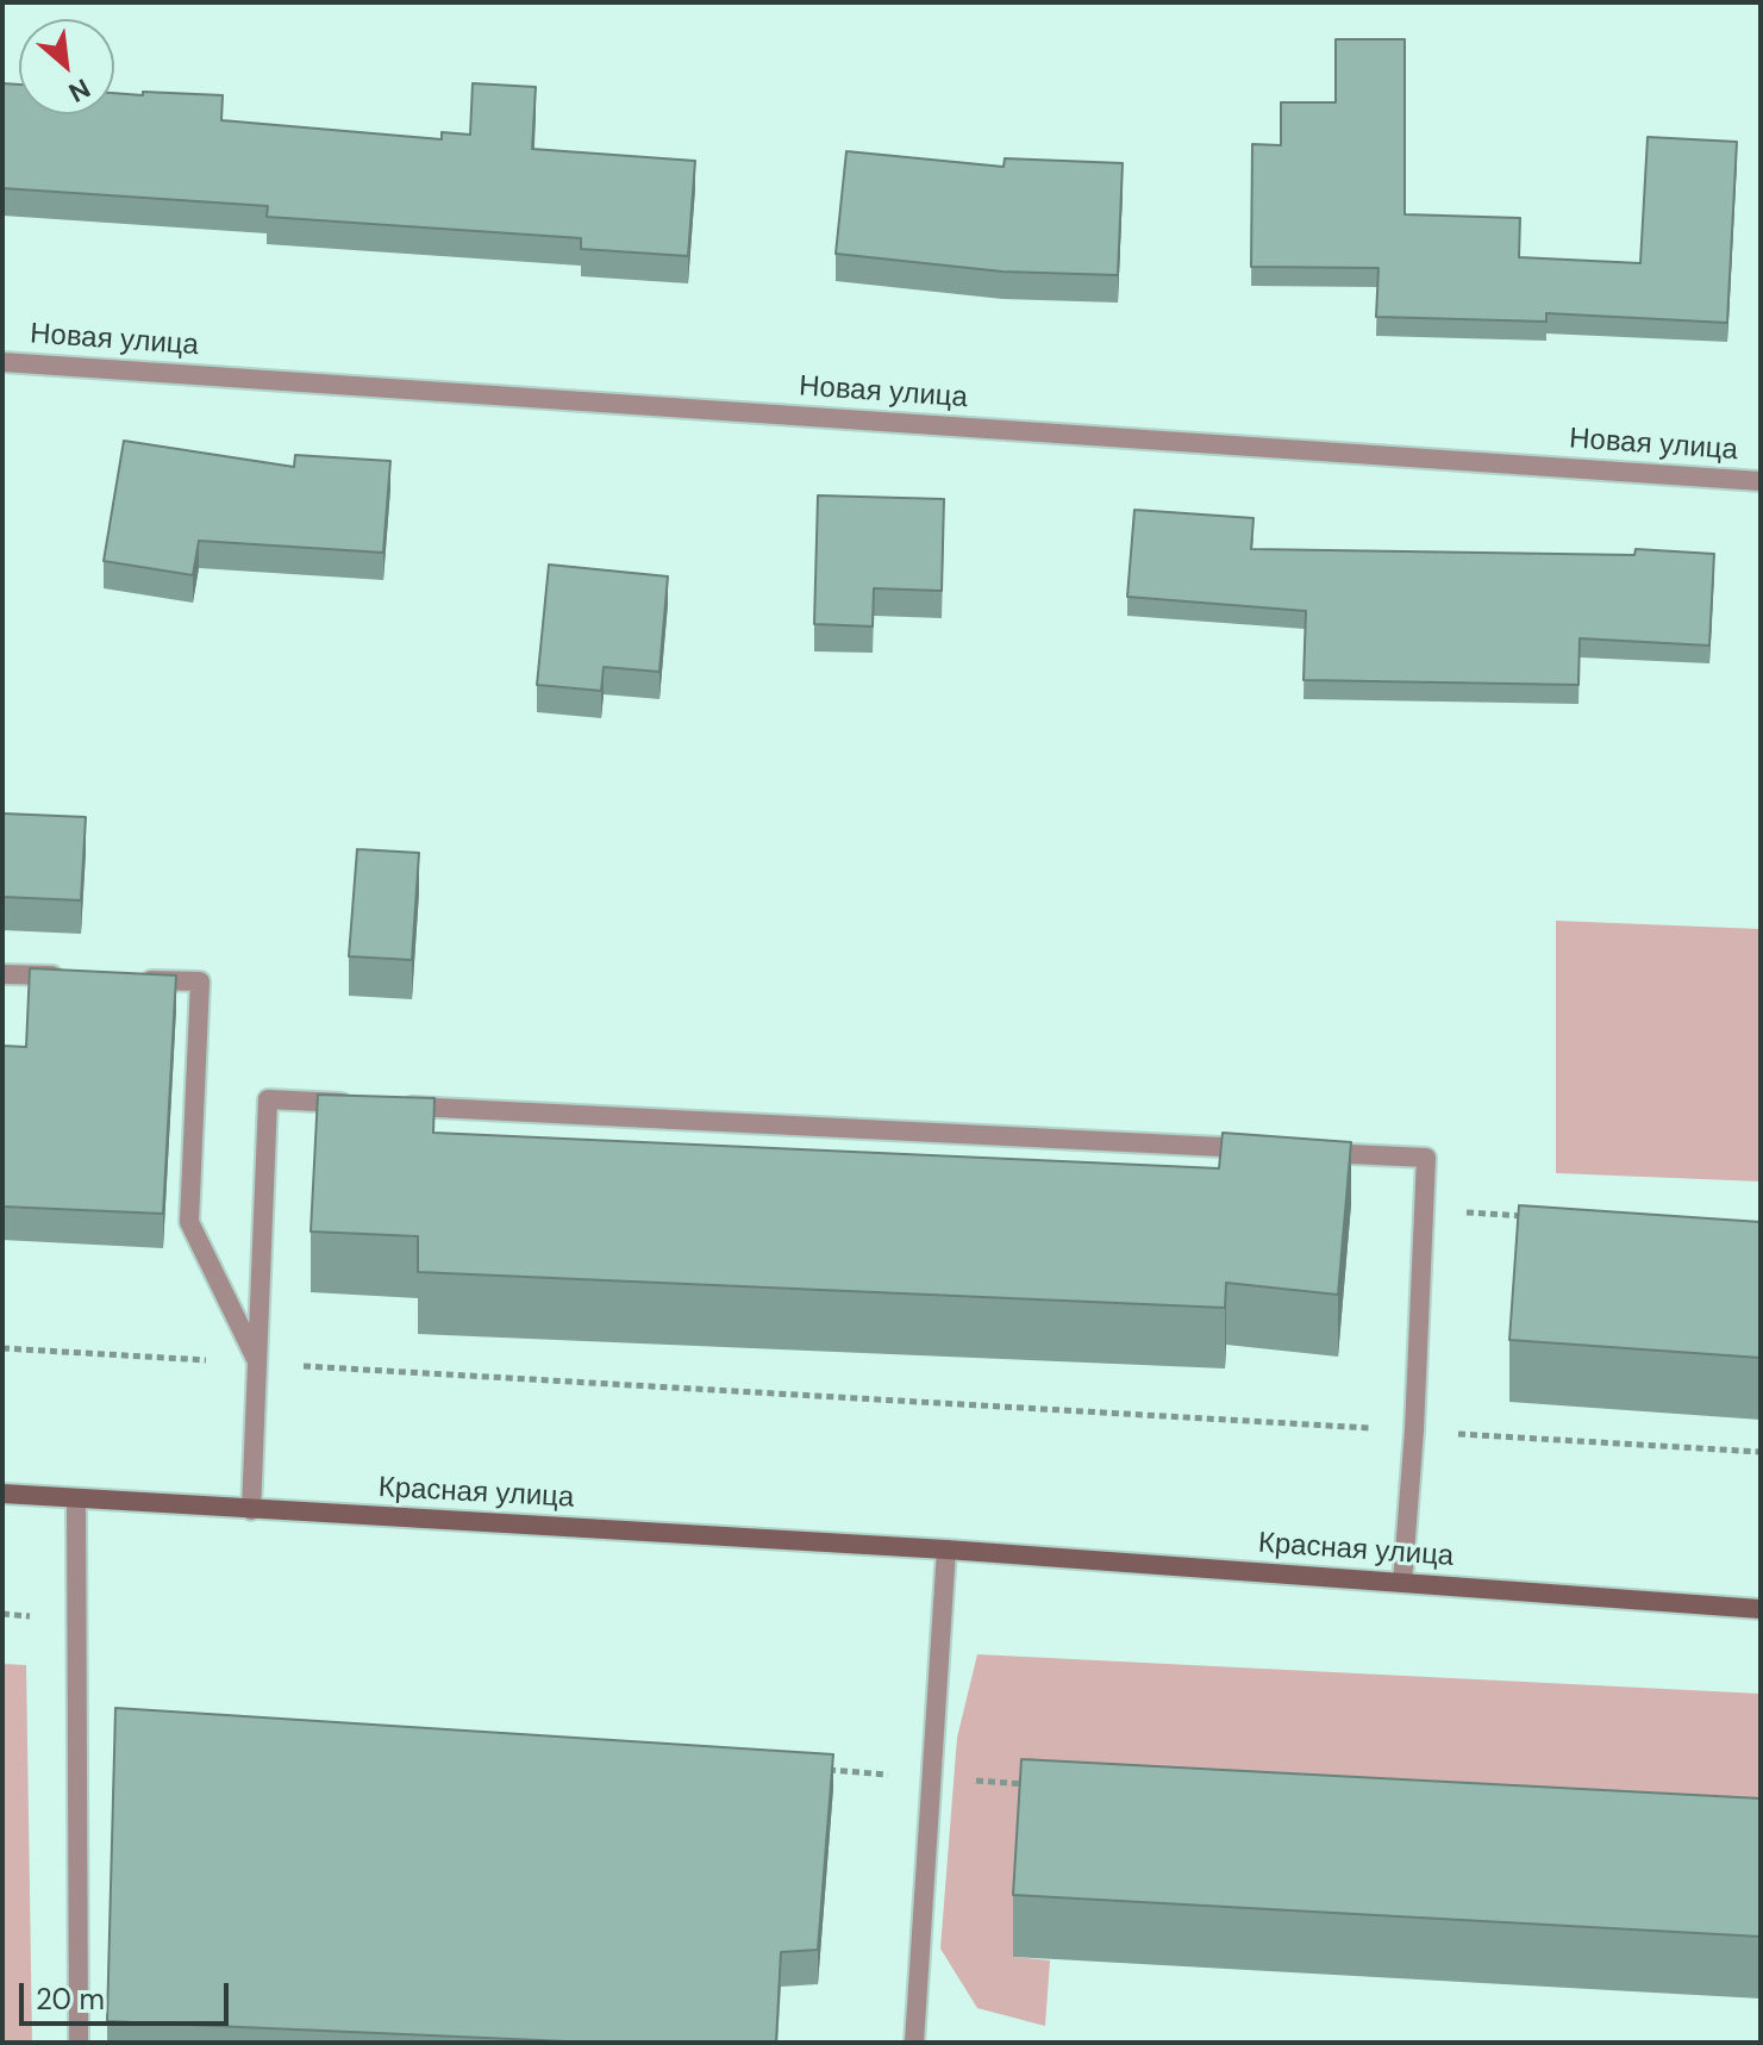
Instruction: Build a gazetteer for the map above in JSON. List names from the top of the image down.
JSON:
{
  "streets": {
    "street": ["Новая улица", "Красная улица"]
  },
  "scale_bar": "20 m",
  "north": "bottom right"
}
